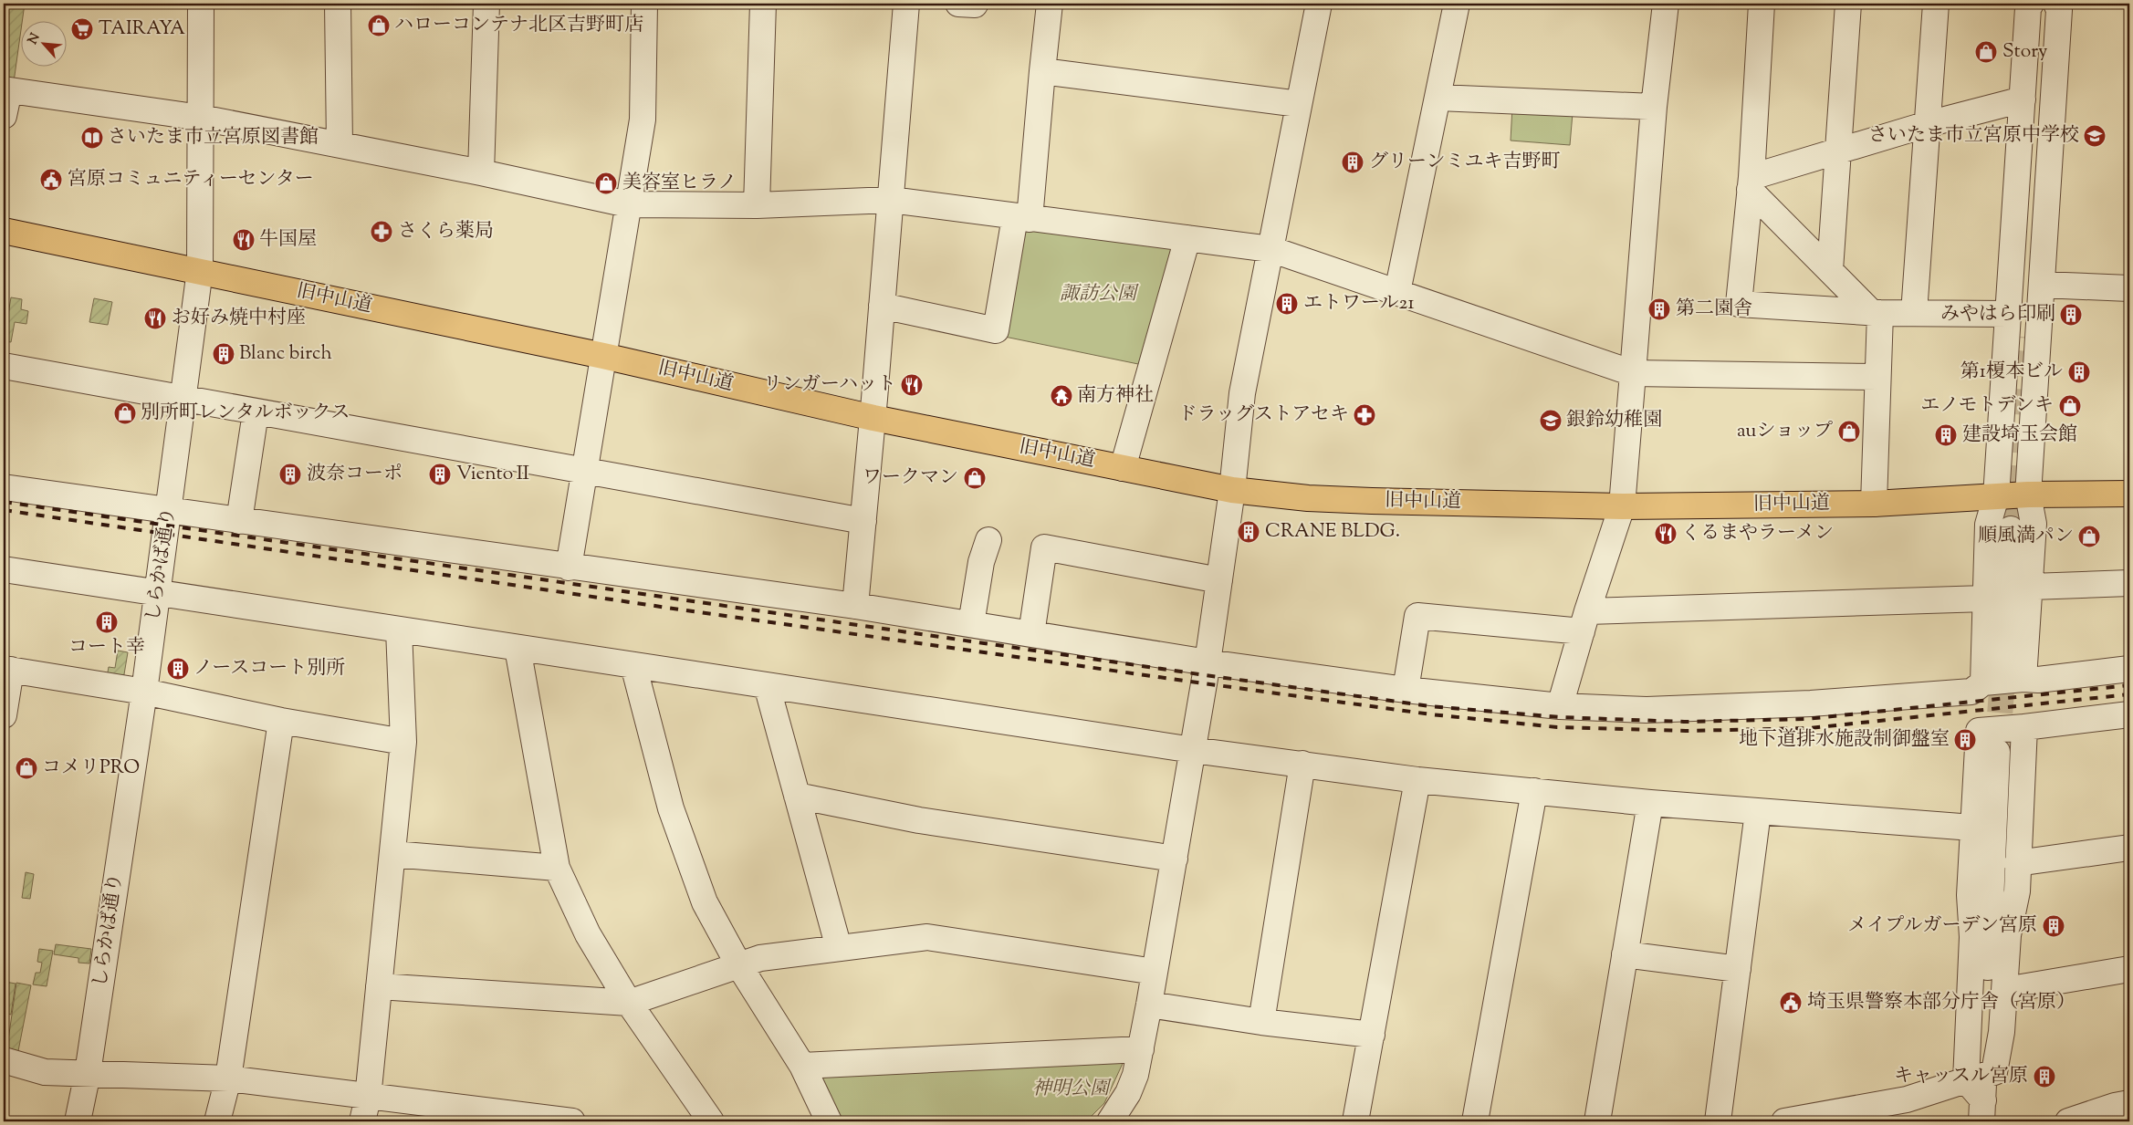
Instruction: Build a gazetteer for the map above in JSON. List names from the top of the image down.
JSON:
{
  "streets": {
    "main road": ["旧中山道"],
    "street": ["しらかば通り"]
  },
  "crossings": [
    ["旧中山道", "しらかば通り"]
  ],
  "parks": ["諏訪公園", "神明公園"],
  "places": {
    "shop": [
      "ハローコンテナ北区吉野町店",
      "Story",
      "美容室ヒラノ",
      "エノモトデンキ",
      "別所町レンタルボックス",
      "auショップ",
      "ワークマン",
      "順風満パン",
      "コメリPRO"
    ],
    "supermarket": ["TAIRAYA"],
    "school or university": ["さいたま市立宮原中学校", "銀鈴幼稚園"],
    "library": ["さいたま市立宮原図書館"],
    "building": [
      "グリーンミユキ吉野町",
      "エトワール21",
      "第二園舎",
      "みやはら印刷",
      "Blanc birch",
      "第1榎本ビル",
      "建設埼玉会館",
      "波奈コーポ",
      "VientoⅡ",
      "CRANE BLDG.",
      "コート幸",
      "ノースコート別所",
      "地下道排水施設制御盤室",
      "メイプルガーデン宮原",
      "キャッスル宮原"
    ],
    "public building": ["宮原コミュニティーセンター", "埼玉県警察本部分庁舎（宮原）"],
    "pharmacy": ["さくら薬局", "ドラッグストアセキ"],
    "restaurant": [
      "牛国屋",
      "お好み焼中村座",
      "リンガーハット",
      "くるまやラーメン"
    ],
    "temple": ["南方神社"]
  },
  "north": "top left"
}
